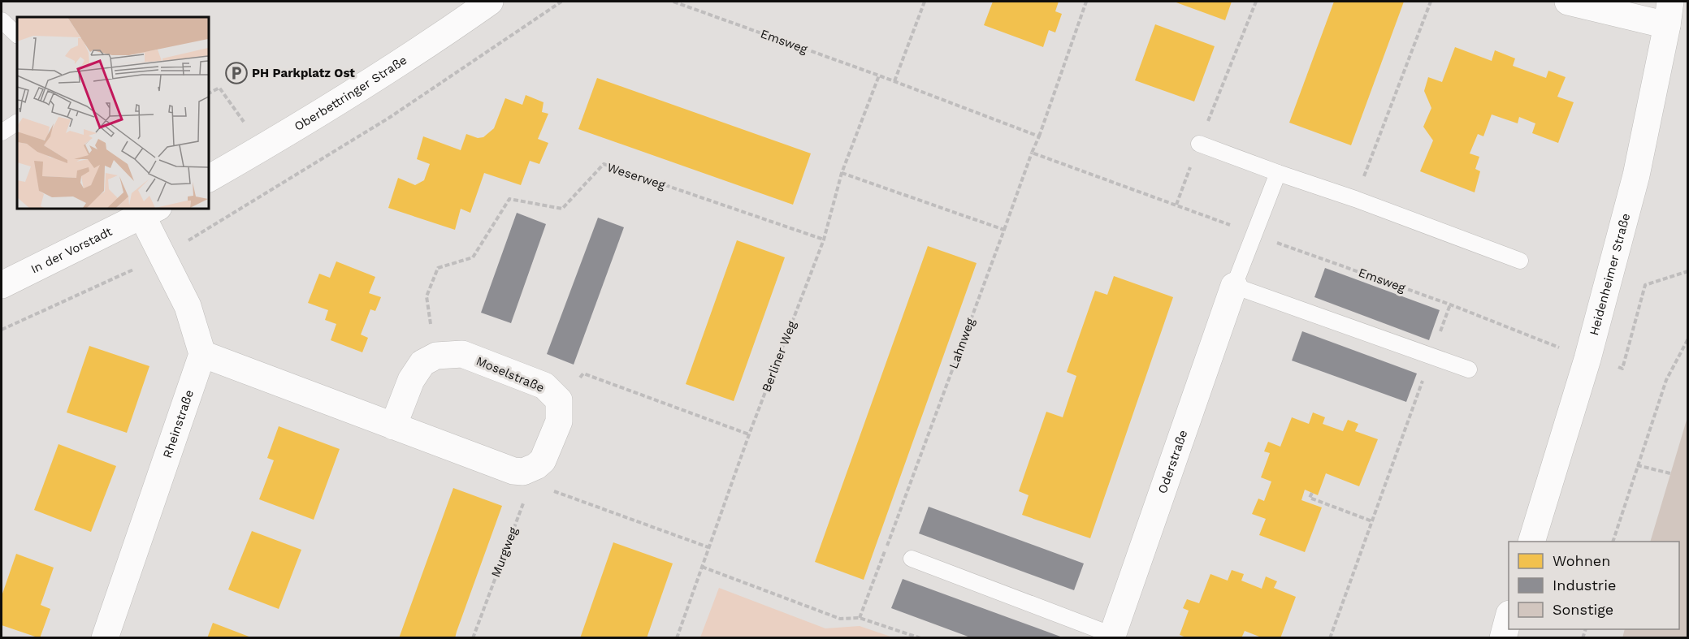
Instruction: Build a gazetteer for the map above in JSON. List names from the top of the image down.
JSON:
{
  "streets": {
    "street": [
      "Oberbettringer Straße",
      "In der Vorstadt",
      "Heidenheimer Straße",
      "Moselstraße",
      "Rheinstraße",
      "Oderstraße"
    ],
    "path": [
      "Emsweg",
      "Weserweg",
      "Lahnweg",
      "Berliner Weg",
      "Murgweg"
    ]
  },
  "crossings": [
    ["Emsweg", "Heidenheimer Straße"],
    ["Emsweg", "Lahnweg"],
    ["Emsweg", "Berliner Weg"],
    ["Weserweg", "Berliner Weg"],
    ["Weserweg", "Moselstraße"]
  ],
  "places": {
    "parking": ["PH Parkplatz Ost"]
  },
  "legend": ["Wohnen", "Industrie", "Sonstige"]
}
